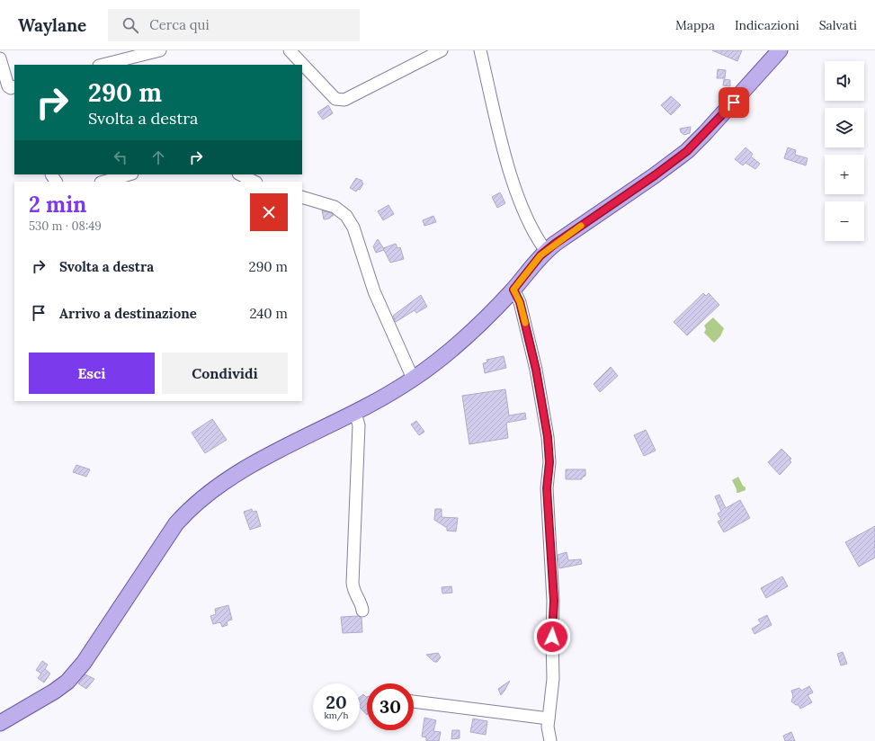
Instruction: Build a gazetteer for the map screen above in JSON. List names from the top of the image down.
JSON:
{
  "page": {
    "header": "Waylane",
    "search": "Cerca qui",
    "nav": ["Mappa", "Indicazioni", "Salvati"],
    "map_buttons": ["+", "−"],
    "turn": ["290 m", "Svolta a destra"],
    "heading": ["2 min", "530 m · 08:49"],
    "list": [
      {
        "name": "Svolta a destra",
        "value": "290 m"
      },
      {
        "name": "Arrivo a destinazione",
        "value": "240 m"
      }
    ],
    "buttons": ["Esci", "Condividi"],
    "speed": "20 km/h",
    "limit": "30"
  }
}
